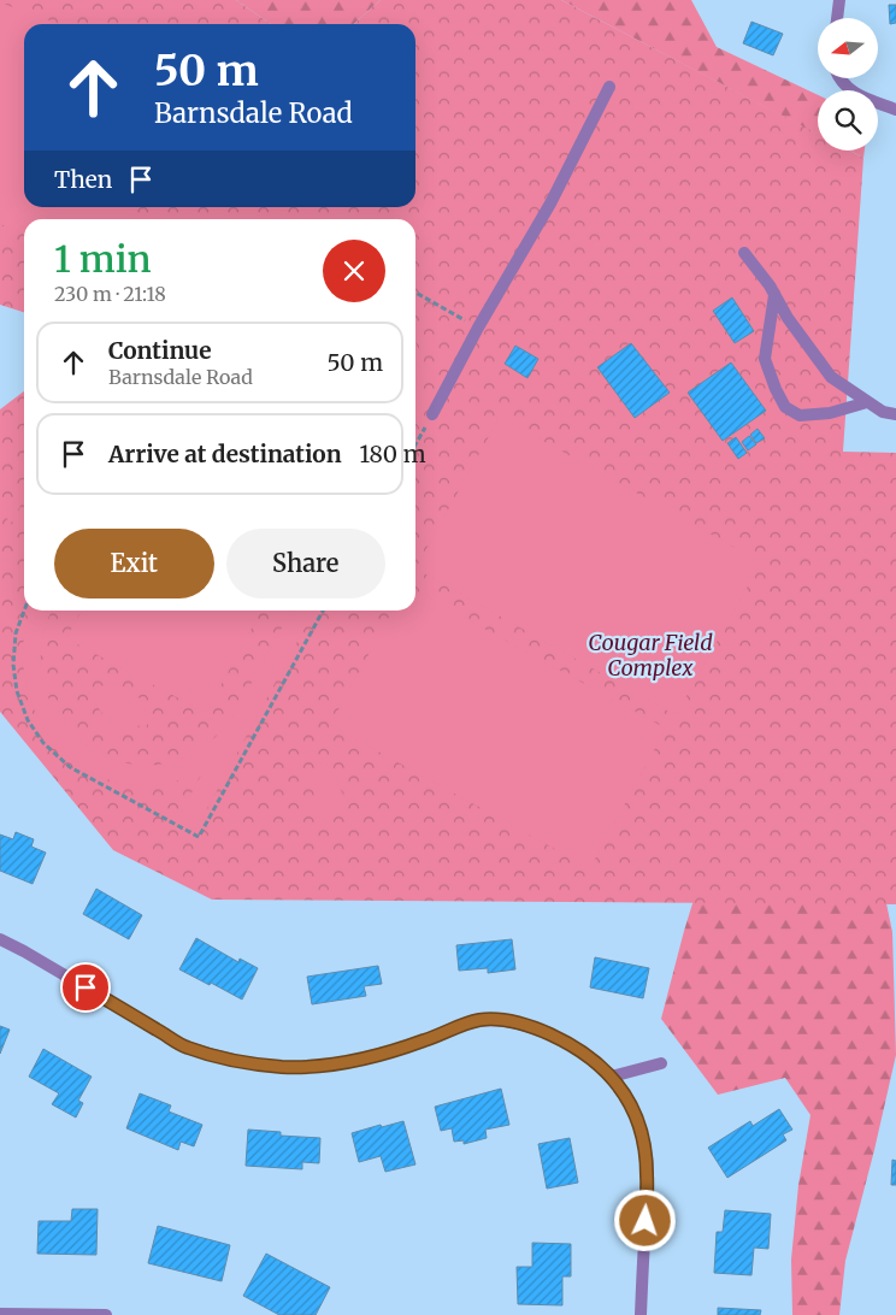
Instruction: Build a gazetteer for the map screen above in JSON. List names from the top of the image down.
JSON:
{
  "parks": ["Cougar Field Complex"],
  "north": "left",
  "page": {
    "turn": ["50 m", "Barnsdale Road"],
    "then": "Then",
    "heading": ["1 min", "230 m · 21:18"],
    "list": [
      {
        "name": "Continue",
        "note": "Barnsdale Road",
        "value": "50 m"
      },
      {
        "name": "Arrive at destination",
        "value": "180 m"
      }
    ],
    "buttons": ["Exit", "Share"]
  }
}
